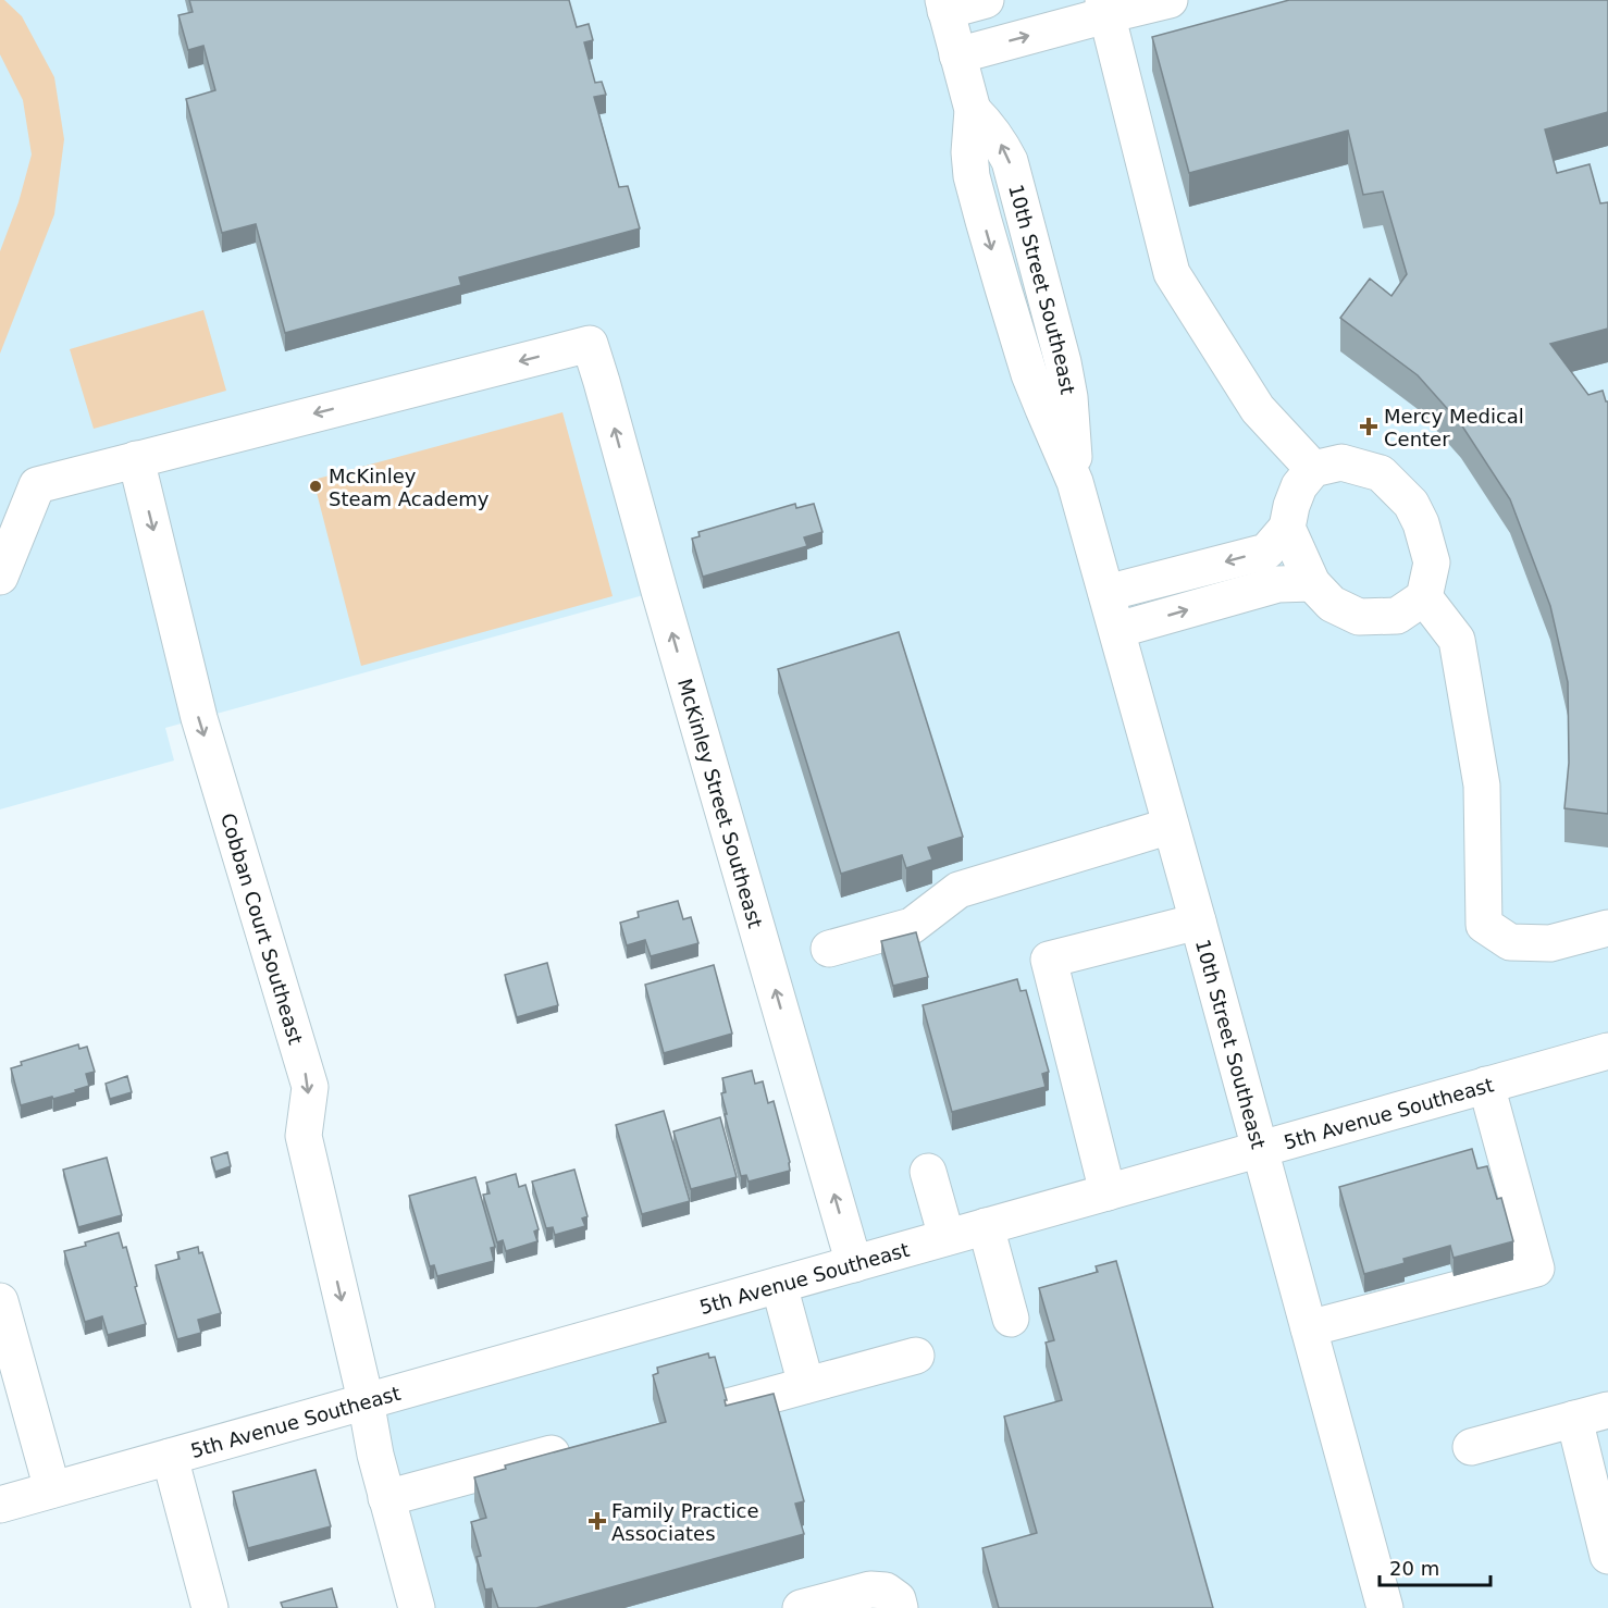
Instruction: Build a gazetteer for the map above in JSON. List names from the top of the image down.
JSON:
{
  "streets": {
    "street": [
      "10th Street Southeast",
      "McKinley Street Southeast",
      "Cobban Court Southeast",
      "5th Avenue Southeast"
    ]
  },
  "crossings": [
    ["10th Street Southeast", "5th Avenue Southeast"],
    ["McKinley Street Southeast", "Cobban Court Southeast"],
    ["McKinley Street Southeast", "5th Avenue Southeast"],
    ["Cobban Court Southeast", "5th Avenue Southeast"]
  ],
  "one_way": ["Cobban Court Southeast"],
  "places": {
    "health": ["Mercy Medical Center", "Family Practice Associates"],
    "other": ["McKinley Steam Academy"]
  },
  "scale_bar": "20 m"
}
